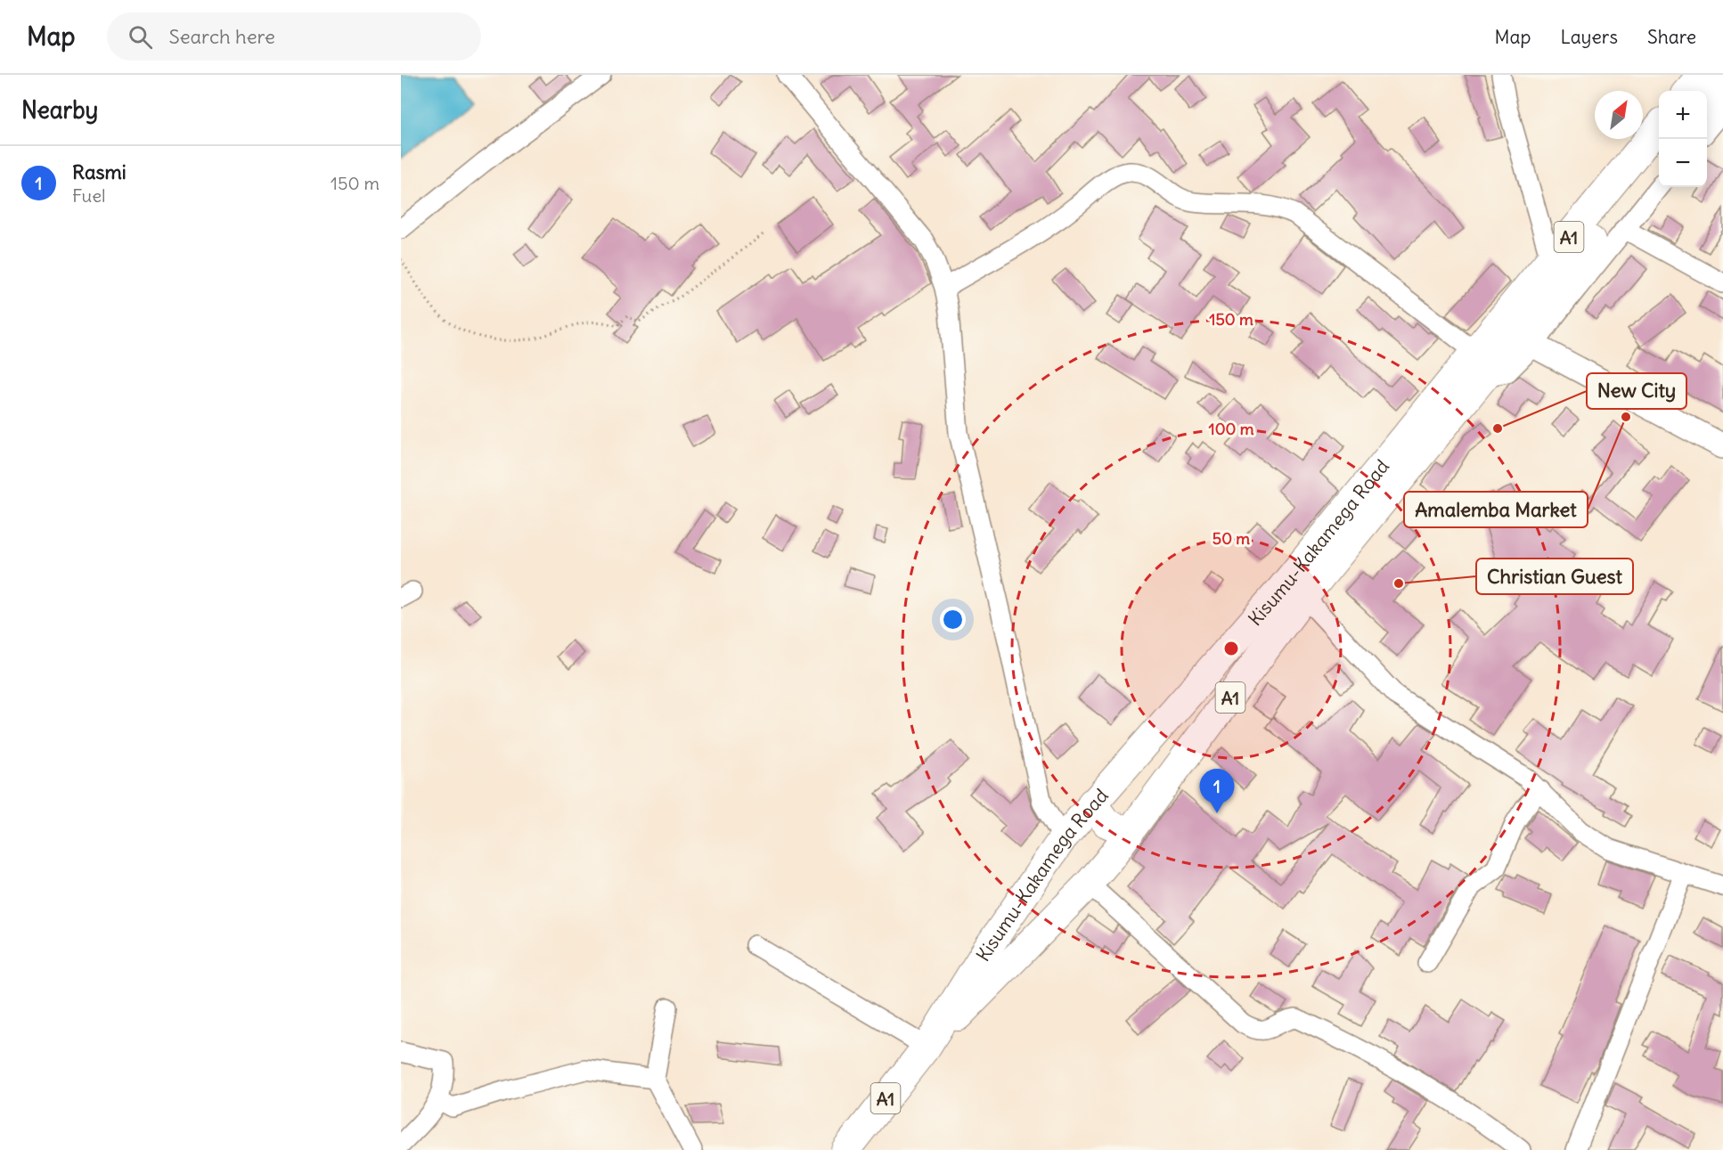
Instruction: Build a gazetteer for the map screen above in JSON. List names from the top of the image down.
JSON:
{
  "streets": {
    "highway": ["A1", "Kisumu-Kakamega Road"]
  },
  "places": ["Amalemba Market", "New City", "Christian Guest"],
  "north": "top right",
  "page": {
    "header": "Map",
    "search": "Search here",
    "nav": ["Map", "Layers", "Share"],
    "heading": "Nearby",
    "map_buttons": ["+", "−"],
    "list": [
      {
        "mark": "1",
        "name": "Rasmi",
        "note": "Fuel",
        "value": "150 m"
      }
    ],
    "pins": "1"
  },
  "rings": ["150 m", "100 m", "50 m"]
}
